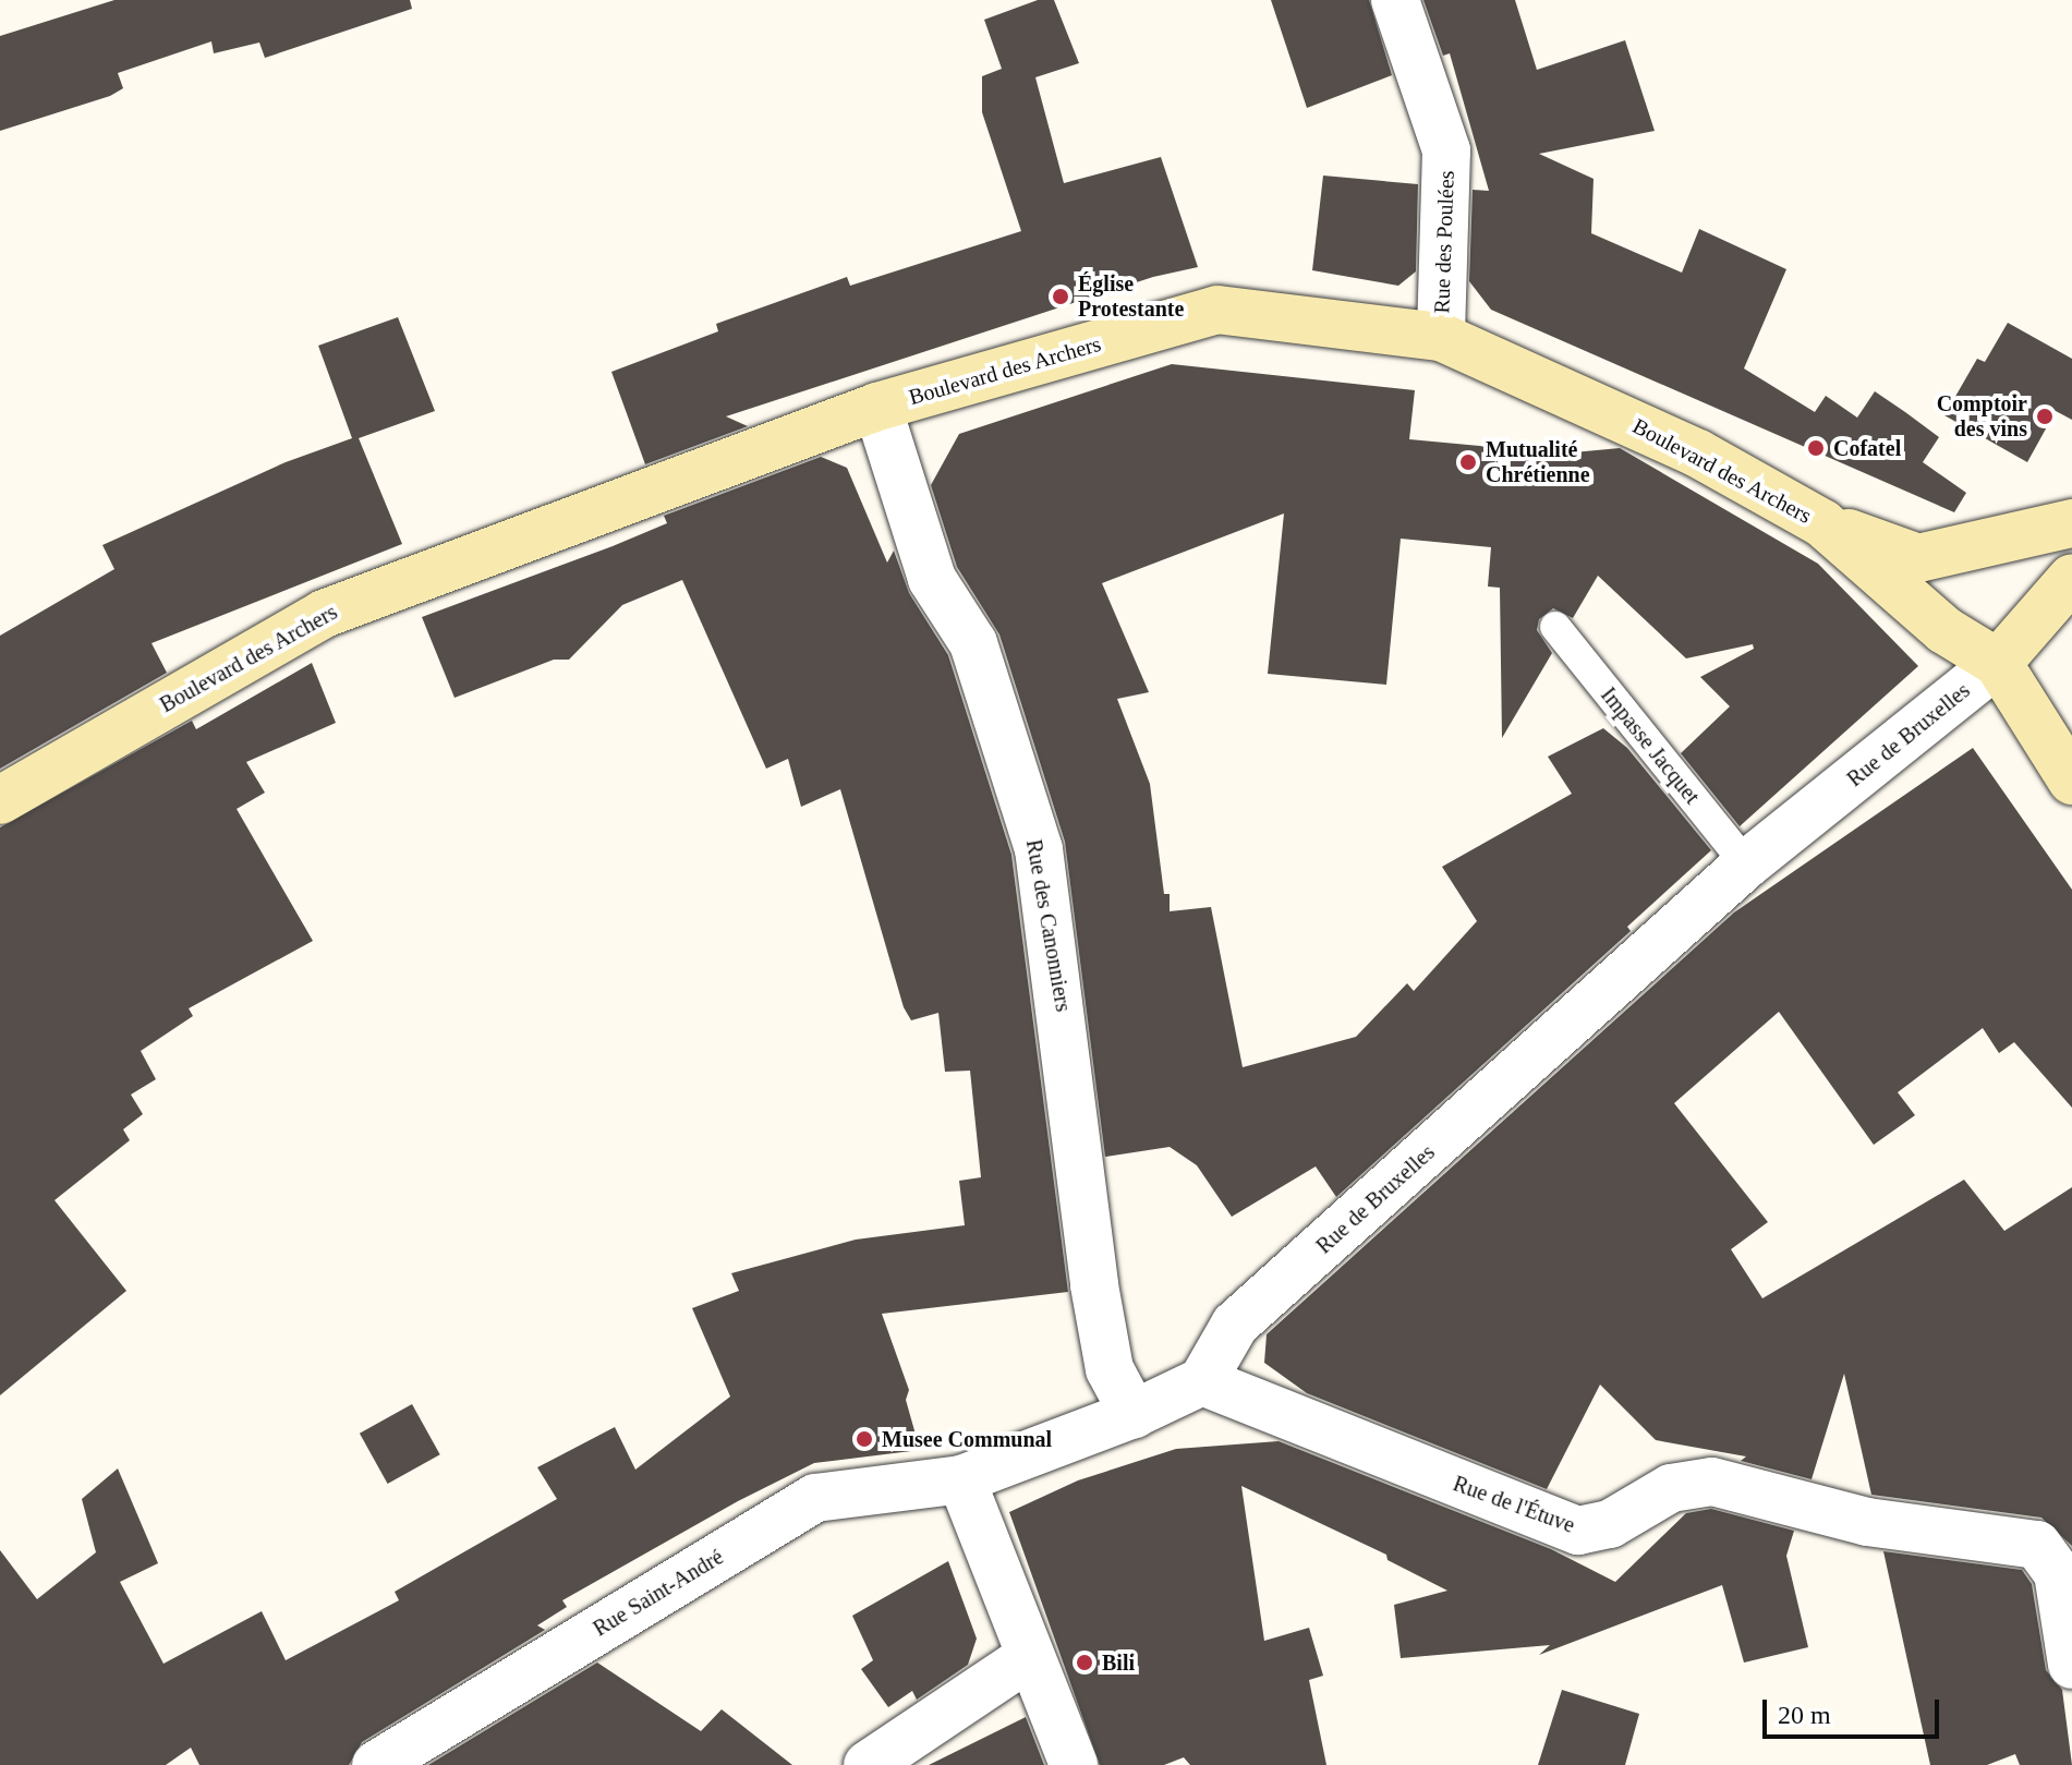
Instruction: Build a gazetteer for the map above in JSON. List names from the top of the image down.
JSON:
{
  "streets": {
    "main road": ["Boulevard des Archers"],
    "street": [
      "Rue des Poulées",
      "Rue de Bruxelles",
      "Rue des Canonniers",
      "Rue de l'Étuve",
      "Rue Saint-André"
    ],
    "lane": ["Impasse Jacquet"]
  },
  "crossings": [
    ["Rue des Poulées", "Boulevard des Archers"],
    ["Boulevard des Archers", "Rue de Bruxelles"],
    ["Boulevard des Archers", "Rue des Canonniers"],
    ["Rue de Bruxelles", "Impasse Jacquet"],
    ["Rue de Bruxelles", "Rue de l'Étuve"]
  ],
  "places": [
    "Église Protestante",
    "Comptoir des vins",
    "Cofatel",
    "Mutualité Chrétienne",
    "Musee Communal",
    "Bili"
  ],
  "scale_bar": "20 m"
}
